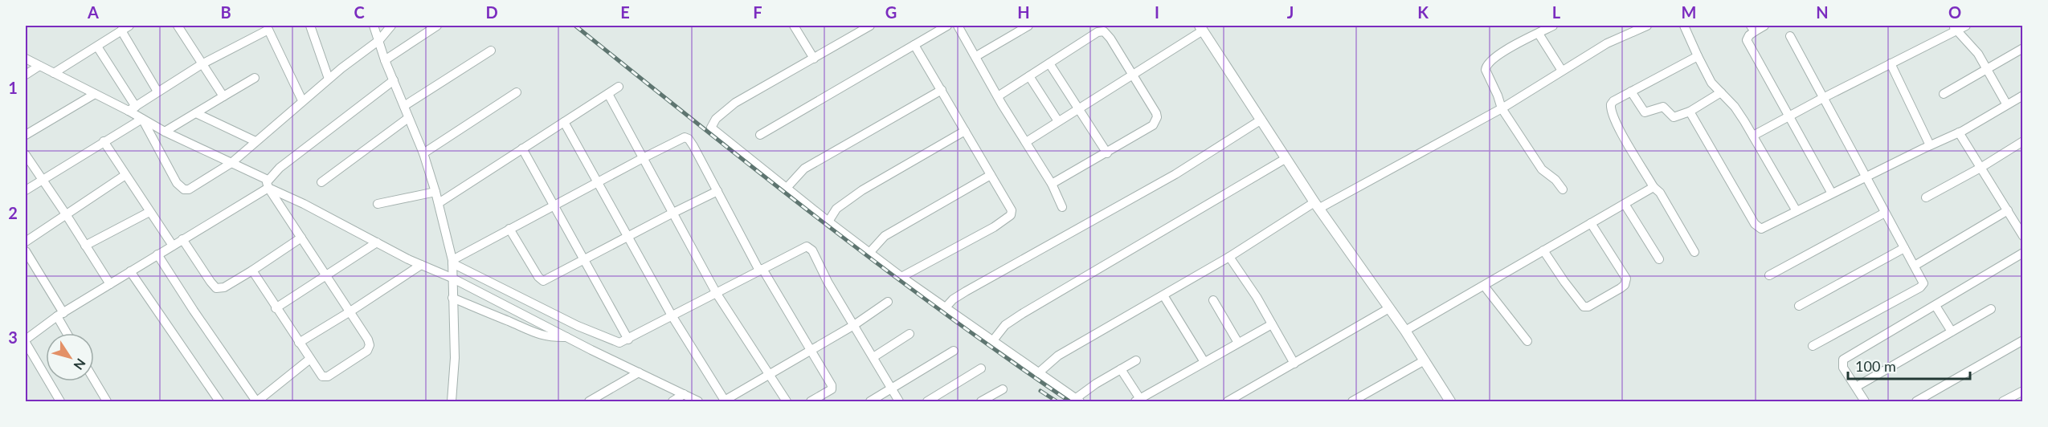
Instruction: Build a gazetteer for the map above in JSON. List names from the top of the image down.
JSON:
{
  "scale_bar": "100 m",
  "north": "bottom right",
  "grid": {
    "columns": [
      "A",
      "B",
      "C",
      "D",
      "E",
      "F",
      "G",
      "H",
      "I",
      "J",
      "K",
      "L",
      "M",
      "N",
      "O"
    ],
    "rows": ["1", "2", "3"]
  }
}
